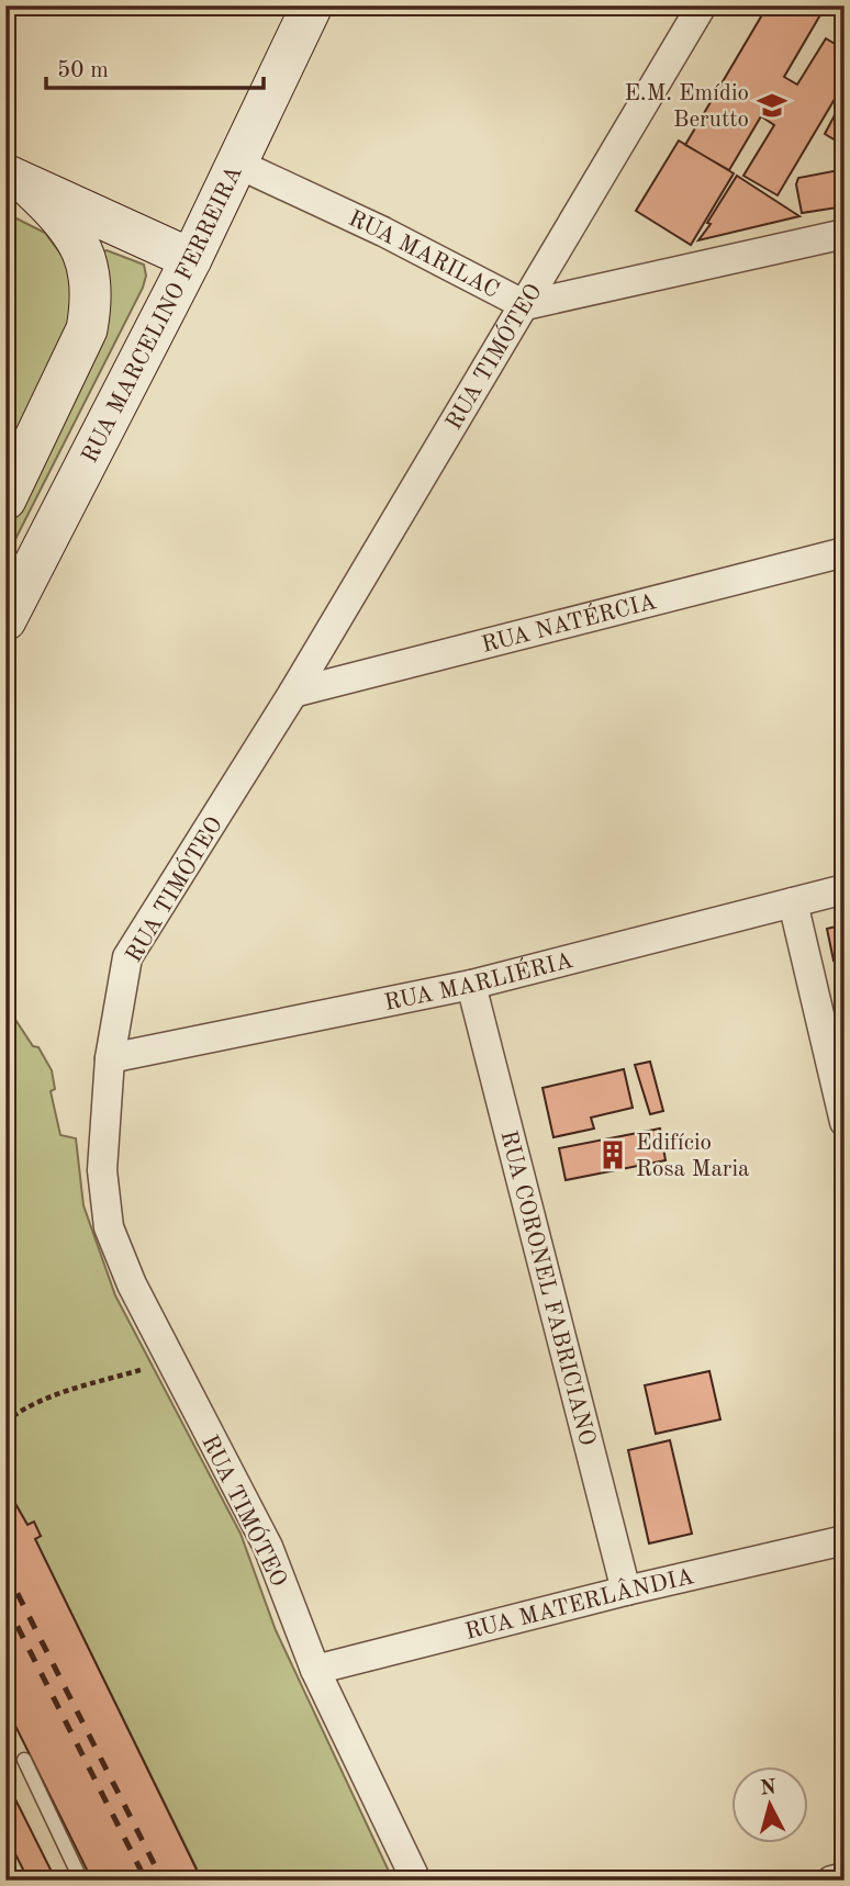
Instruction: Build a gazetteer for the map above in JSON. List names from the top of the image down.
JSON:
{
  "streets": {
    "street": [
      "RUA MARILAC",
      "RUA MARCELINO FERREIRA",
      "RUA TIMÓTEO",
      "RUA NATÉRCIA",
      "RUA MARLIÉRIA",
      "RUA CORONEL FABRICIANO",
      "RUA MATERLÂNDIA"
    ]
  },
  "crossings": [
    ["RUA MARILAC", "RUA MARCELINO FERREIRA"],
    ["RUA MARILAC", "RUA TIMÓTEO"],
    ["RUA TIMÓTEO", "RUA NATÉRCIA"],
    ["RUA TIMÓTEO", "RUA MARLIÉRIA"],
    ["RUA TIMÓTEO", "RUA MATERLÂNDIA"],
    ["RUA MARLIÉRIA", "RUA CORONEL FABRICIANO"],
    ["RUA CORONEL FABRICIANO", "RUA MATERLÂNDIA"]
  ],
  "places": {
    "school or university": ["E.M. Emídio Berutto"],
    "building": ["Edifício Rosa Maria"]
  },
  "scale_bar": "50 m",
  "north": "top"
}
